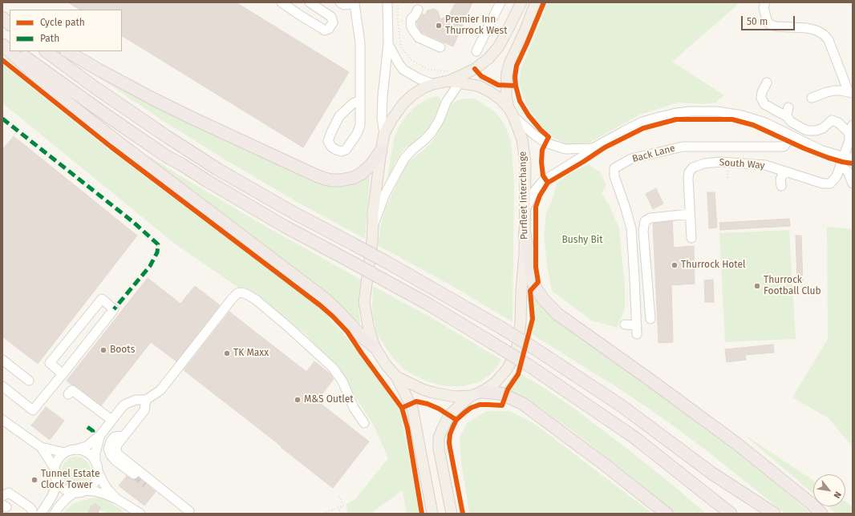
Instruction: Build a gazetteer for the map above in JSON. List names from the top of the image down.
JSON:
{
  "streets": {
    "main road": ["Purfleet Interchange"],
    "street": ["Back Lane", "South Way"]
  },
  "parks": ["Bushy Bit"],
  "places": [
    "Premier Inn Thurrock West",
    "Thurrock Hotel",
    "Thurrock Football Club",
    "Boots",
    "TK Maxx",
    "M&S Outlet",
    "Tunnel Estate Clock Tower"
  ],
  "legend": ["Cycle path", "Path"],
  "scale_bar": "50 m",
  "north": "bottom right"
}
